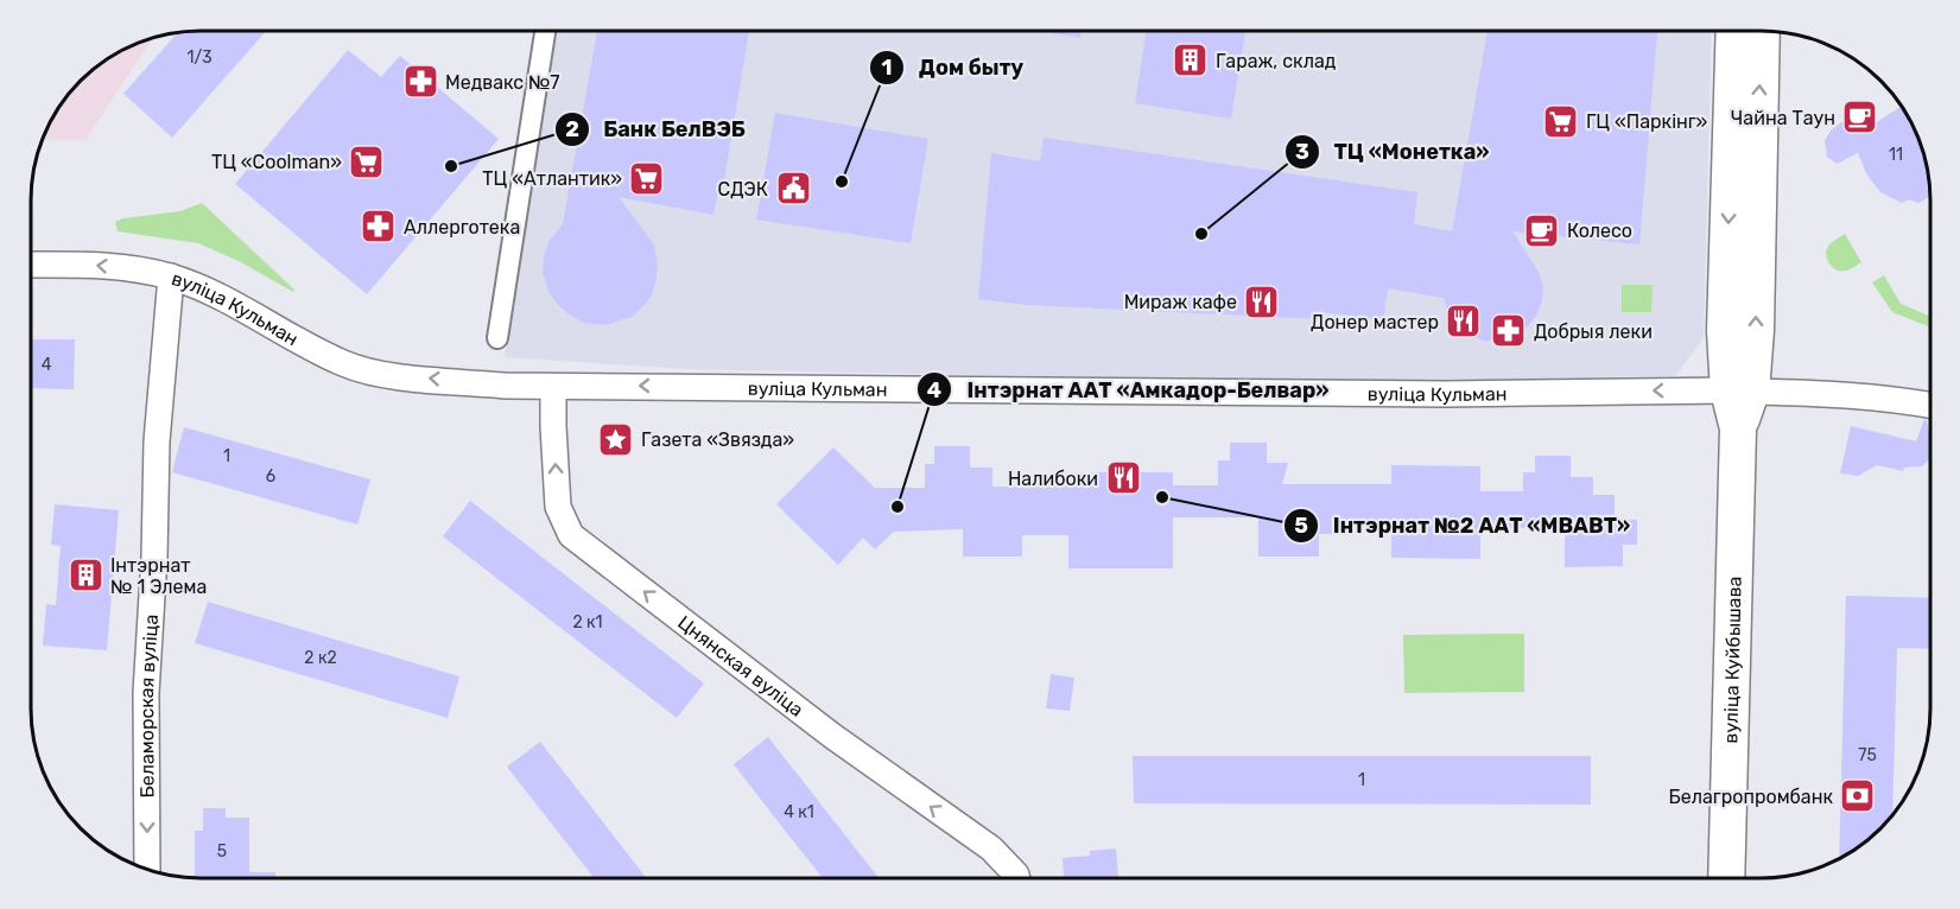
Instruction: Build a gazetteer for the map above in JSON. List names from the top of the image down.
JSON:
{
  "streets": {
    "main road": ["вуліца Куйбышава"],
    "street": ["вуліца Кульман", "Цнянская вуліца", "Беламорская вуліца"]
  },
  "crossings": [
    ["вуліца Кульман", "вуліца Куйбышава"],
    ["вуліца Кульман", "Цнянская вуліца"],
    ["вуліца Кульман", "Беламорская вуліца"]
  ],
  "one_way": ["вуліца Кульман", "Цнянская вуліца", "Беламорская вуліца"],
  "places": {
    "building": ["Гараж, склад", "Інтэрнат № 1 Элема"],
    "pharmacy": ["Медвакс №7", "Аллерготека", "Добрыя леки"],
    "cafe": ["Чайна Таун", "Колесо"],
    "supermarket": ["ГЦ «Паркінг»", "ТЦ «Coolman»", "ТЦ «Атлантик»"],
    "other": [
      "Банк БелВЭБ",
      "Дом быту",
      "ТЦ «Монетка»",
      "Інтэрнат №2 ААТ «МВАВТ»",
      "Інтэрнат ААТ «Амкадор-Белвар»"
    ],
    "public building": ["СДЭК"],
    "restaurant": ["Мираж кафе", "Донер мастер", "Налибоки"],
    "place": ["Газета «Звязда»"],
    "bank": ["Белагропромбанк"]
  },
  "house_numbers": [
    "1/3",
    "11",
    "4",
    "1",
    "6",
    "2 к1",
    "2 к2",
    "75",
    "1",
    "4 к1",
    "5"
  ]
}
